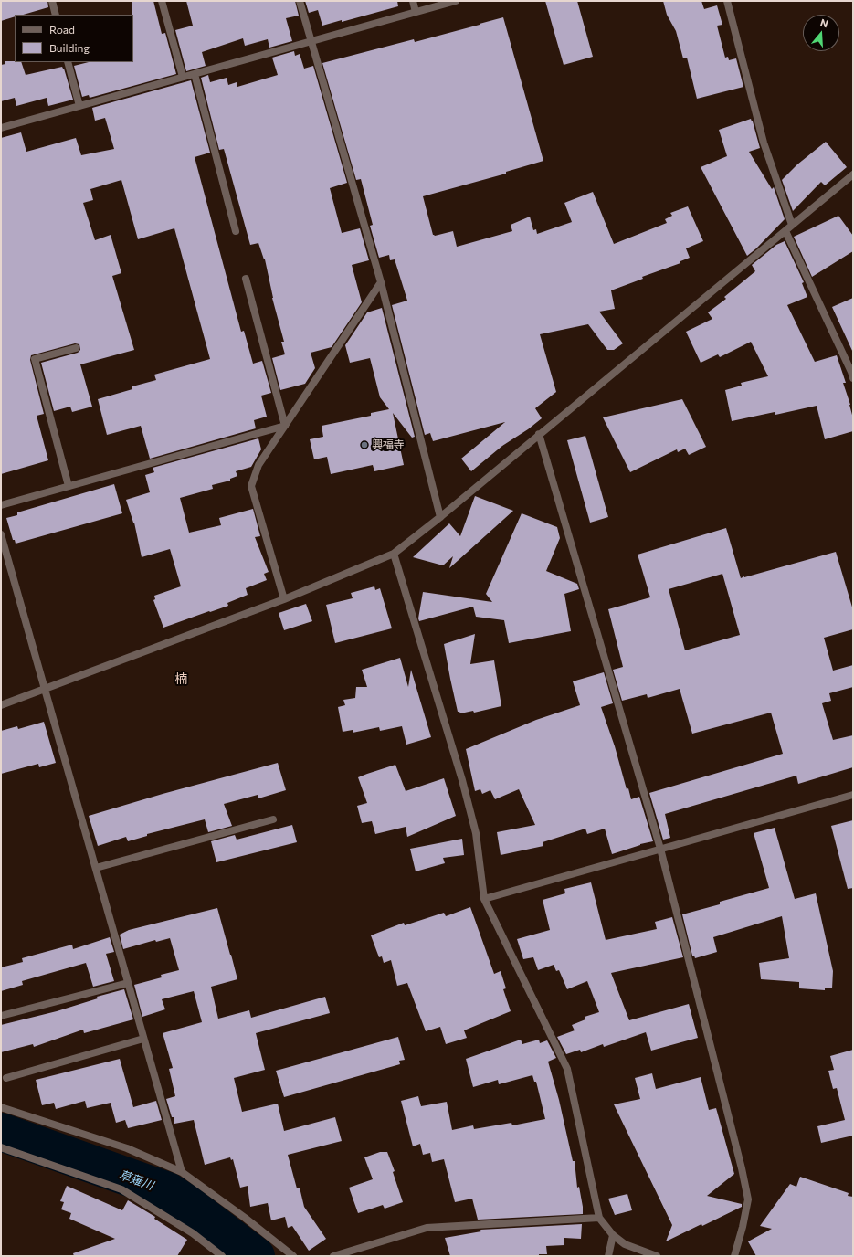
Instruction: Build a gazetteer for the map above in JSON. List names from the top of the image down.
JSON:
{
  "districts": ["楠"],
  "water": ["草薙川"],
  "places": ["興福寺"],
  "legend": ["Road", "Building"],
  "north": "top"
}
